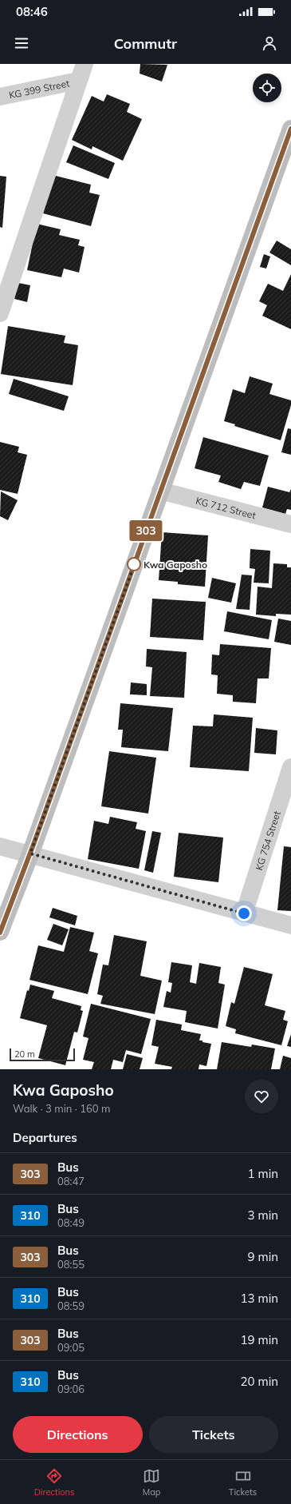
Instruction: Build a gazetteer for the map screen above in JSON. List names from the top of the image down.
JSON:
{
  "streets": {
    "street": ["KG 399 Street", "KG 712 Street", "KG 754 Street"]
  },
  "places": ["Kwa Gaposho"],
  "lines": ["bus line 303"],
  "scale_bar": "20 m",
  "page": {
    "status": "08:46",
    "header": "Commutr",
    "on_map": "303",
    "scale": "20 m",
    "heading": [
      ["Kwa Gaposho", "Walk · 3 min · 160 m"],
      "Departures"
    ],
    "list": [
      {
        "mark": "303",
        "name": "Bus",
        "note": "08:47",
        "value": "1 min"
      },
      {
        "mark": "310",
        "name": "Bus",
        "note": "08:49",
        "value": "3 min"
      },
      {
        "mark": "303",
        "name": "Bus",
        "note": "08:55",
        "value": "9 min"
      },
      {
        "mark": "310",
        "name": "Bus",
        "note": "08:59",
        "value": "13 min"
      },
      {
        "mark": "303",
        "name": "Bus",
        "note": "09:05",
        "value": "19 min"
      },
      {
        "mark": "310",
        "name": "Bus",
        "note": "09:06",
        "value": "20 min"
      }
    ],
    "buttons": ["Directions", "Tickets"],
    "tabs": ["Directions", "Map", "Tickets"]
  }
}
